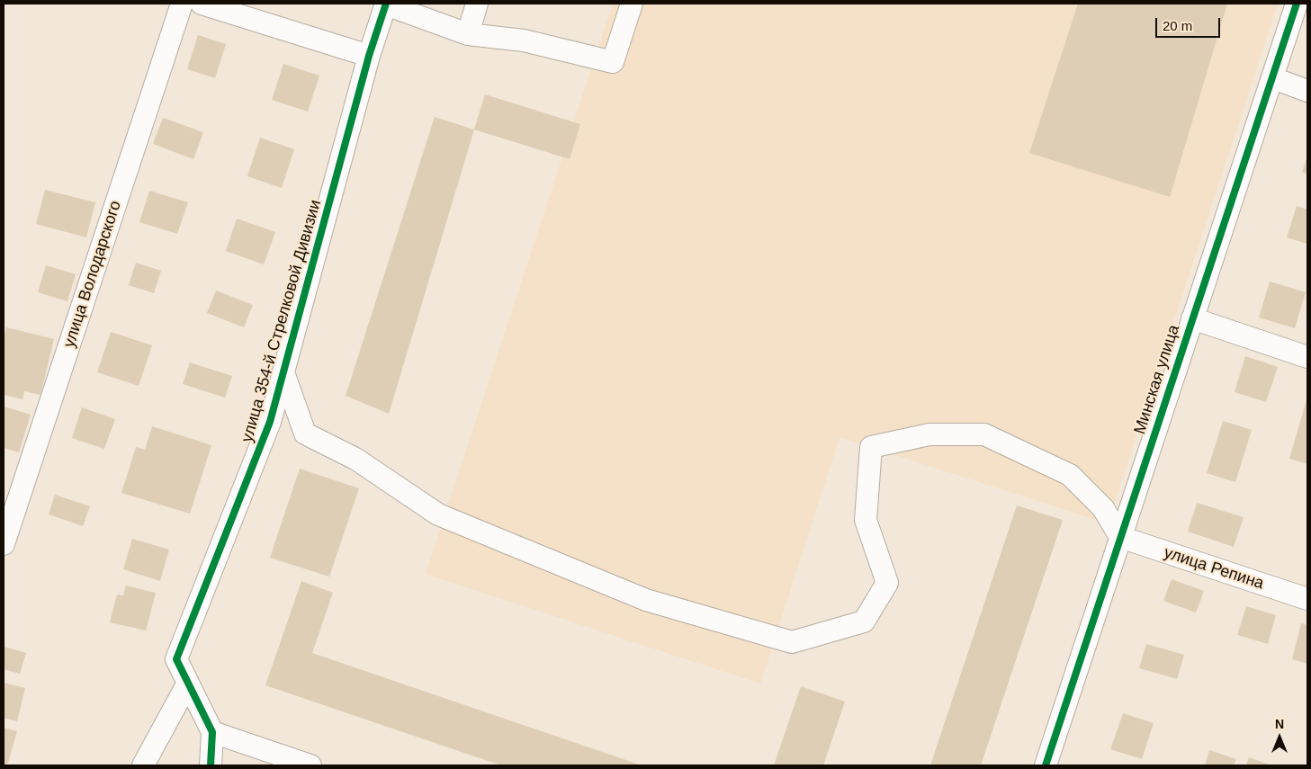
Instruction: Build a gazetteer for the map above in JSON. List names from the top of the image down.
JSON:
{
  "streets": {
    "street": [
      "улица Володарского",
      "улица 354-й Стрелковой Дивизии",
      "Минская улица",
      "улица Репина"
    ]
  },
  "crossings": [
    ["Минская улица", "улица Репина"]
  ],
  "scale_bar": "20 m",
  "north": "top"
}
